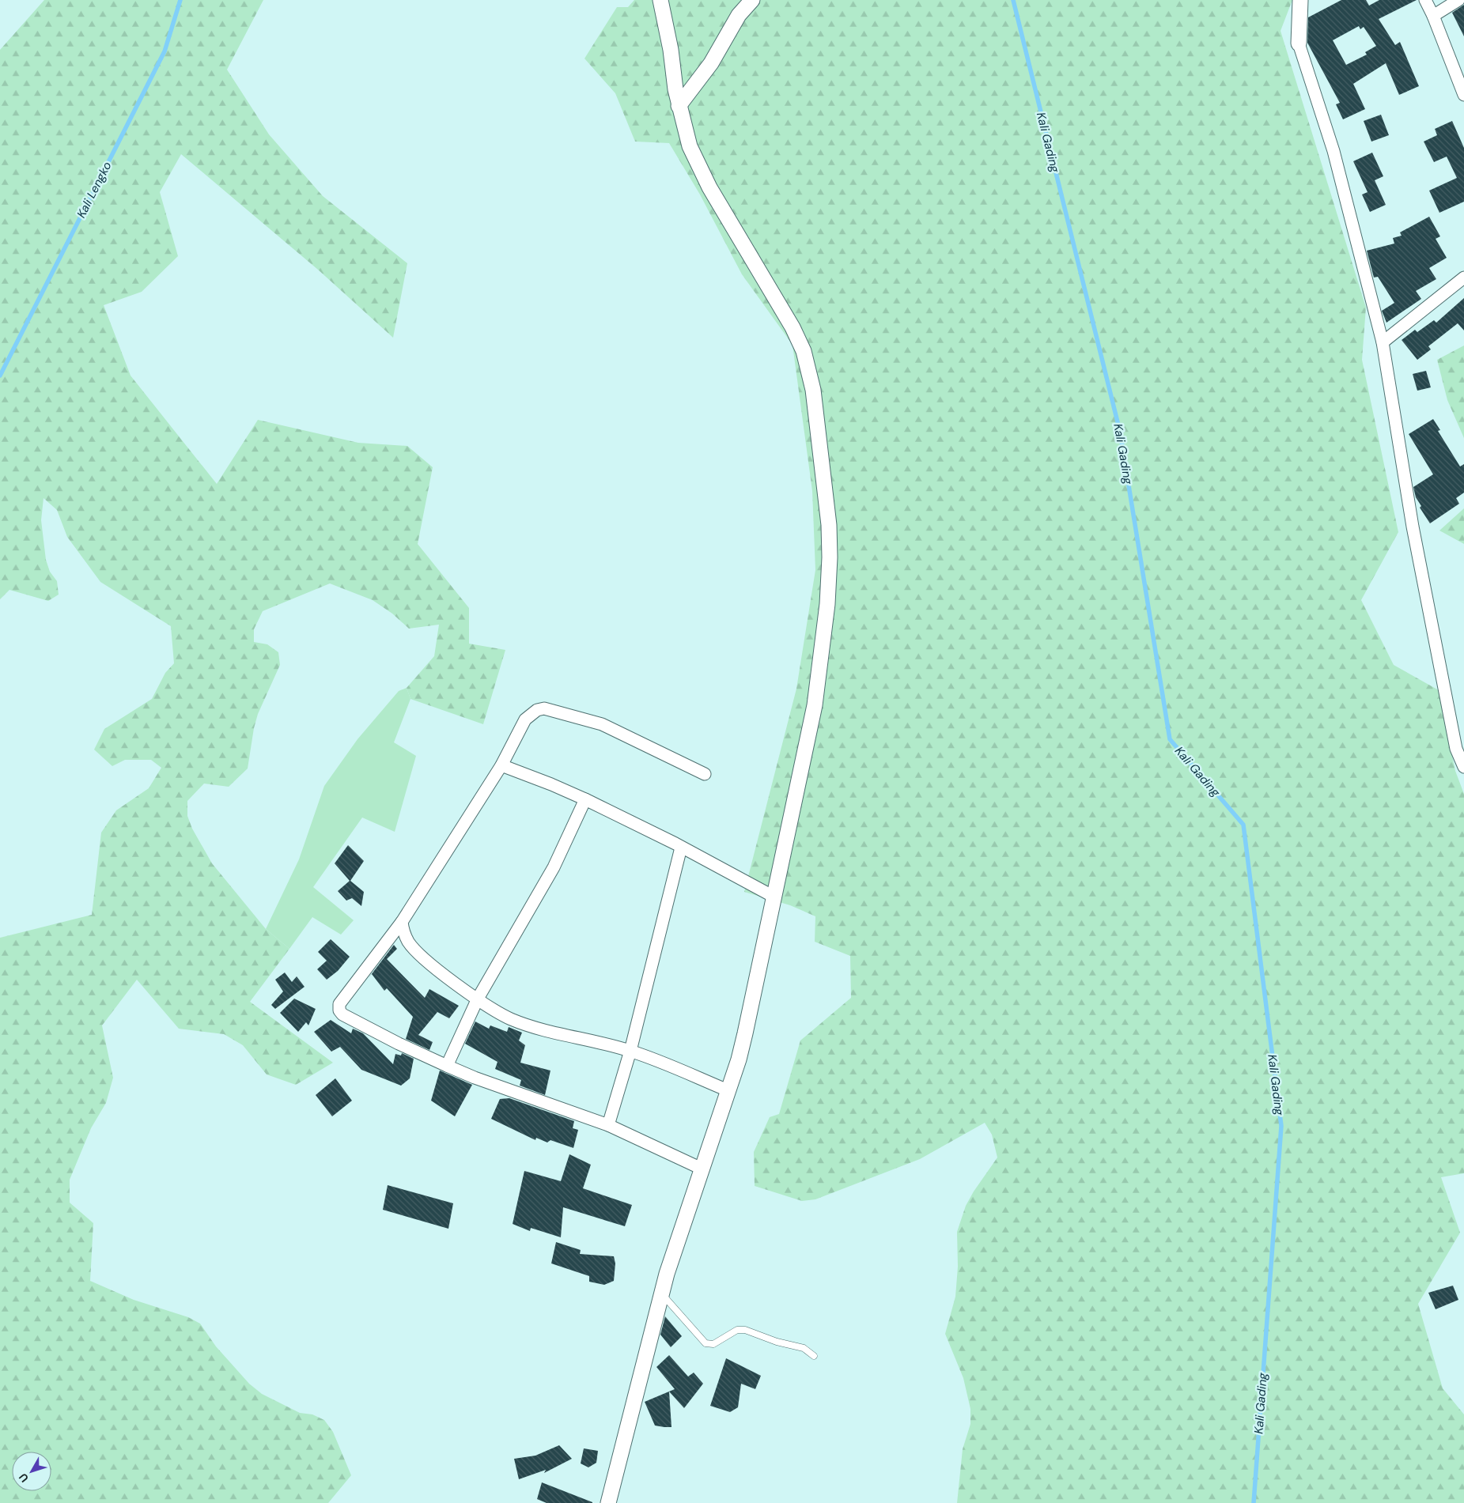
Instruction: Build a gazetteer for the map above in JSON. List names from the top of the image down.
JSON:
{
  "water": ["Kali Gading", "Kali Lengko"],
  "north": "bottom left"
}
